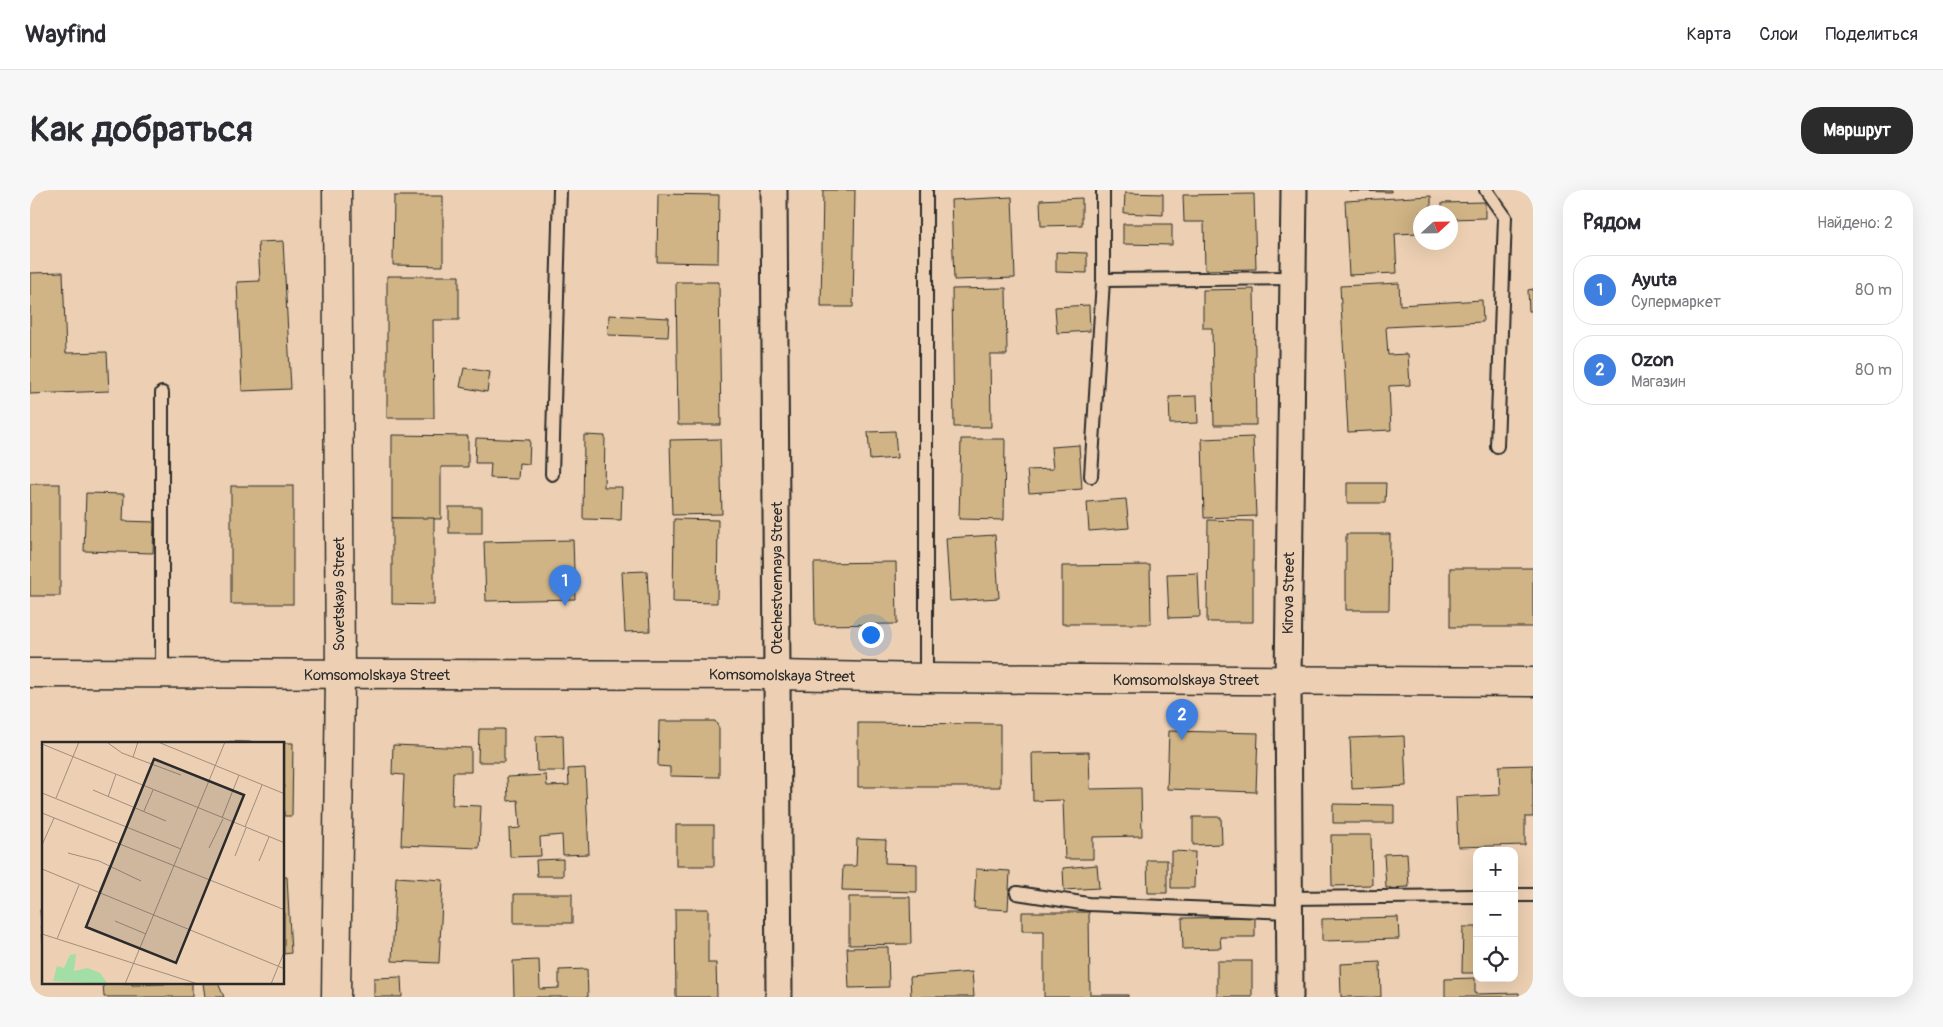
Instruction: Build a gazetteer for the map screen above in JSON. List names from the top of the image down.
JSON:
{
  "streets": {
    "main road": ["Sovetskaya Street", "Komsomolskaya Street"],
    "street": ["Otechestvennaya Street", "Kirova Street"]
  },
  "crossings": [
    ["Otechestvennaya Street", "Komsomolskaya Street"],
    ["Kirova Street", "Komsomolskaya Street"],
    ["Sovetskaya Street", "Komsomolskaya Street"]
  ],
  "north": "right",
  "page": {
    "header": "Wayfind",
    "nav": ["Карта", "Слои", "Поделиться"],
    "buttons": "Маршрут",
    "title": "Как добраться",
    "heading": ["Рядом", "Найдено: 2"],
    "list": [
      {
        "mark": "1",
        "name": "Ayuta",
        "note": "Супермаркет",
        "value": "80 m"
      },
      {
        "mark": "2",
        "name": "Ozon",
        "note": "Магазин",
        "value": "80 m"
      }
    ],
    "pins": ["1", "2"],
    "map_buttons": ["+", "−"]
  }
}
